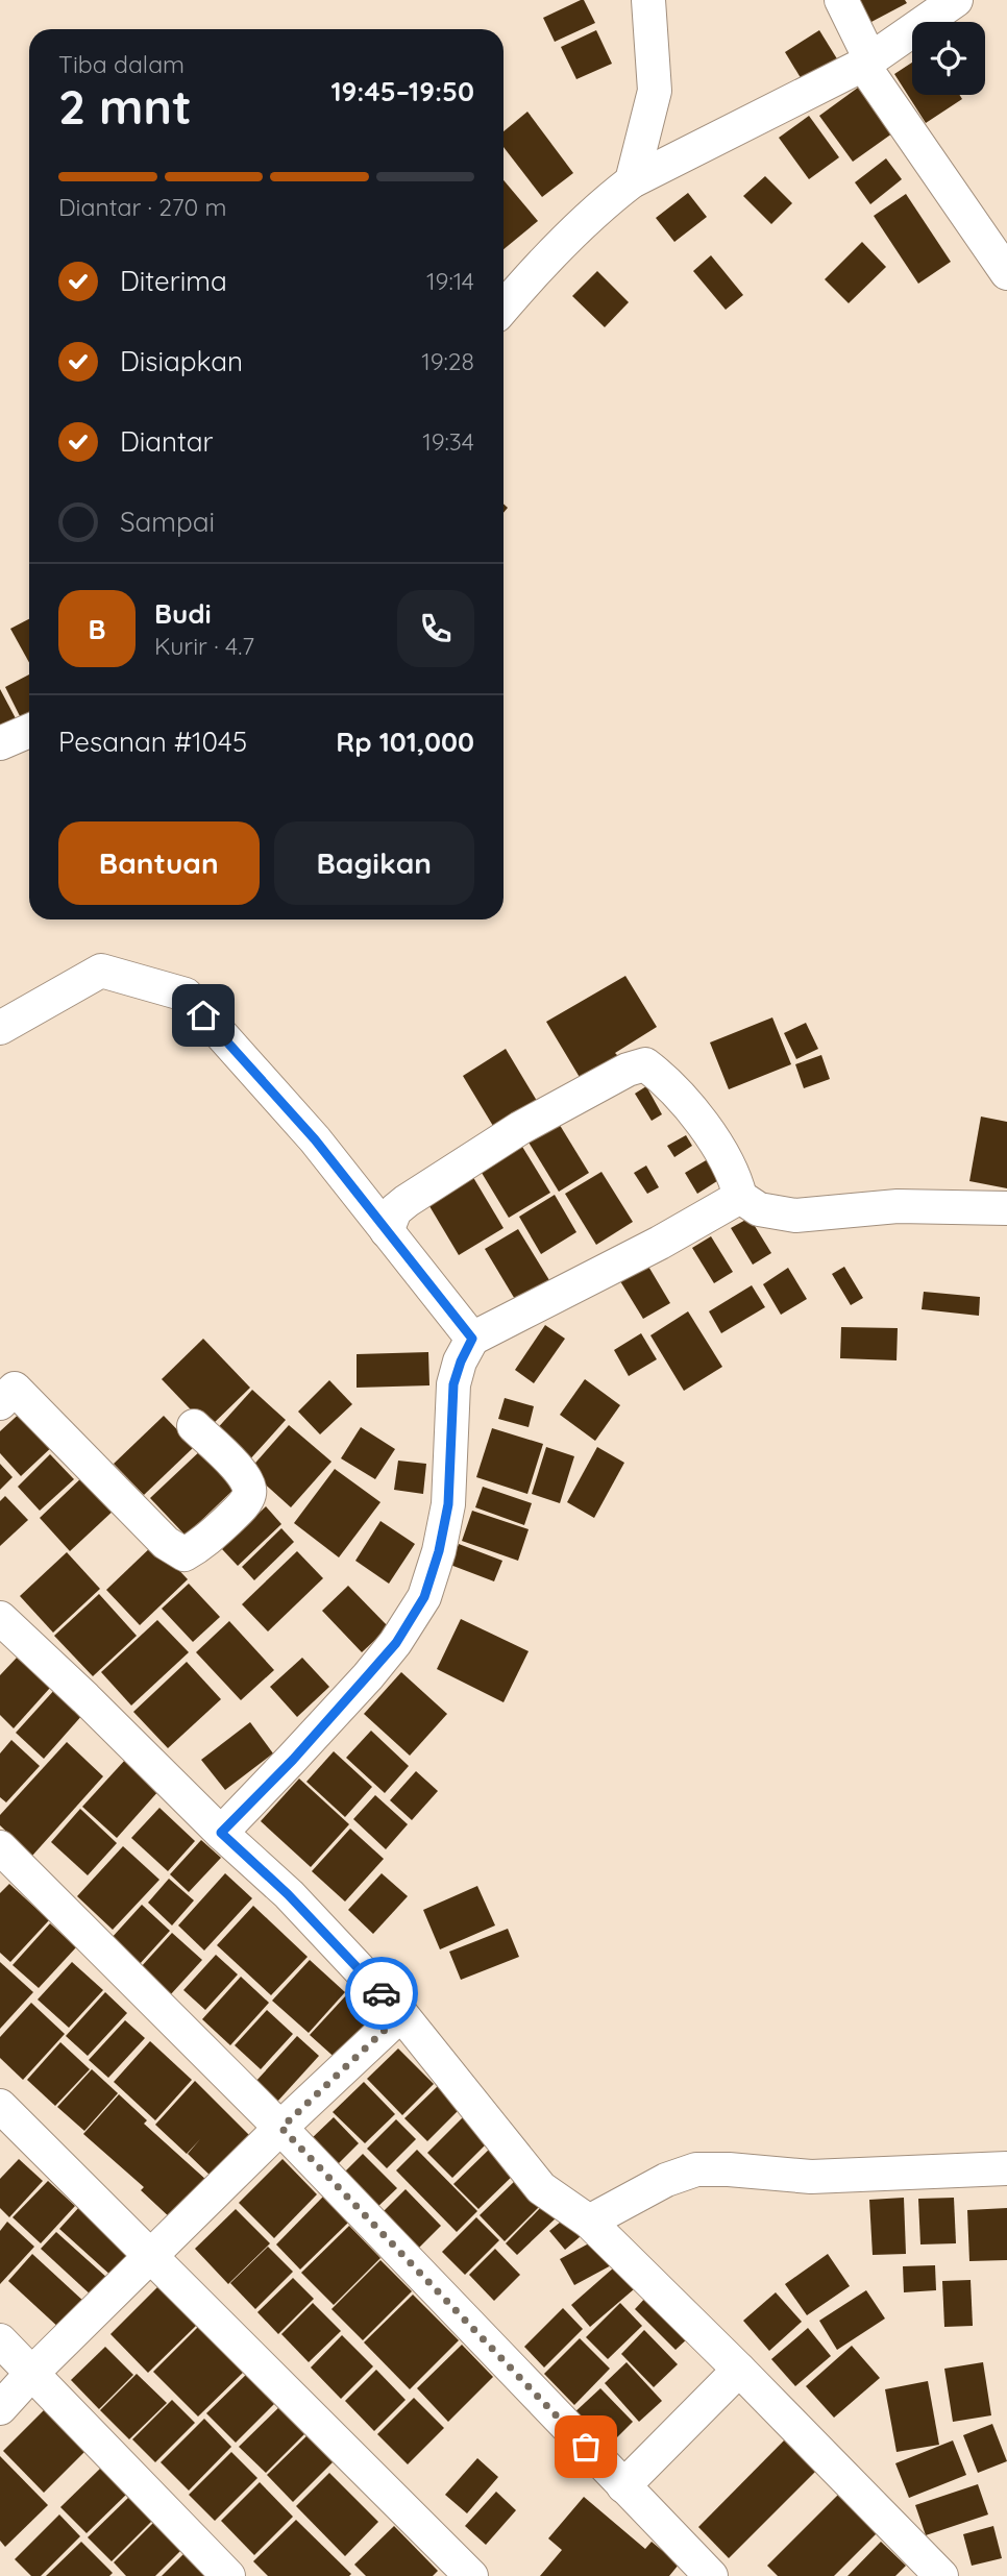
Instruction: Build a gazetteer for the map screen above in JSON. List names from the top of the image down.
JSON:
{
  "page": {
    "heading": ["2 mnt", "Tiba dalam", "19:45–19:50"],
    "panel": [
      "Budi",
      "Kurir · 4.7",
      "Pesanan #1045",
      "Rp 101,000"
    ],
    "bar": "Diantar · 270 m",
    "list": [
      ["Diterima", "19:14"],
      ["Disiapkan", "19:28"],
      ["Diantar", "19:34"],
      "Sampai"
    ],
    "round": "B",
    "buttons": ["Bantuan", "Bagikan"]
  }
}
